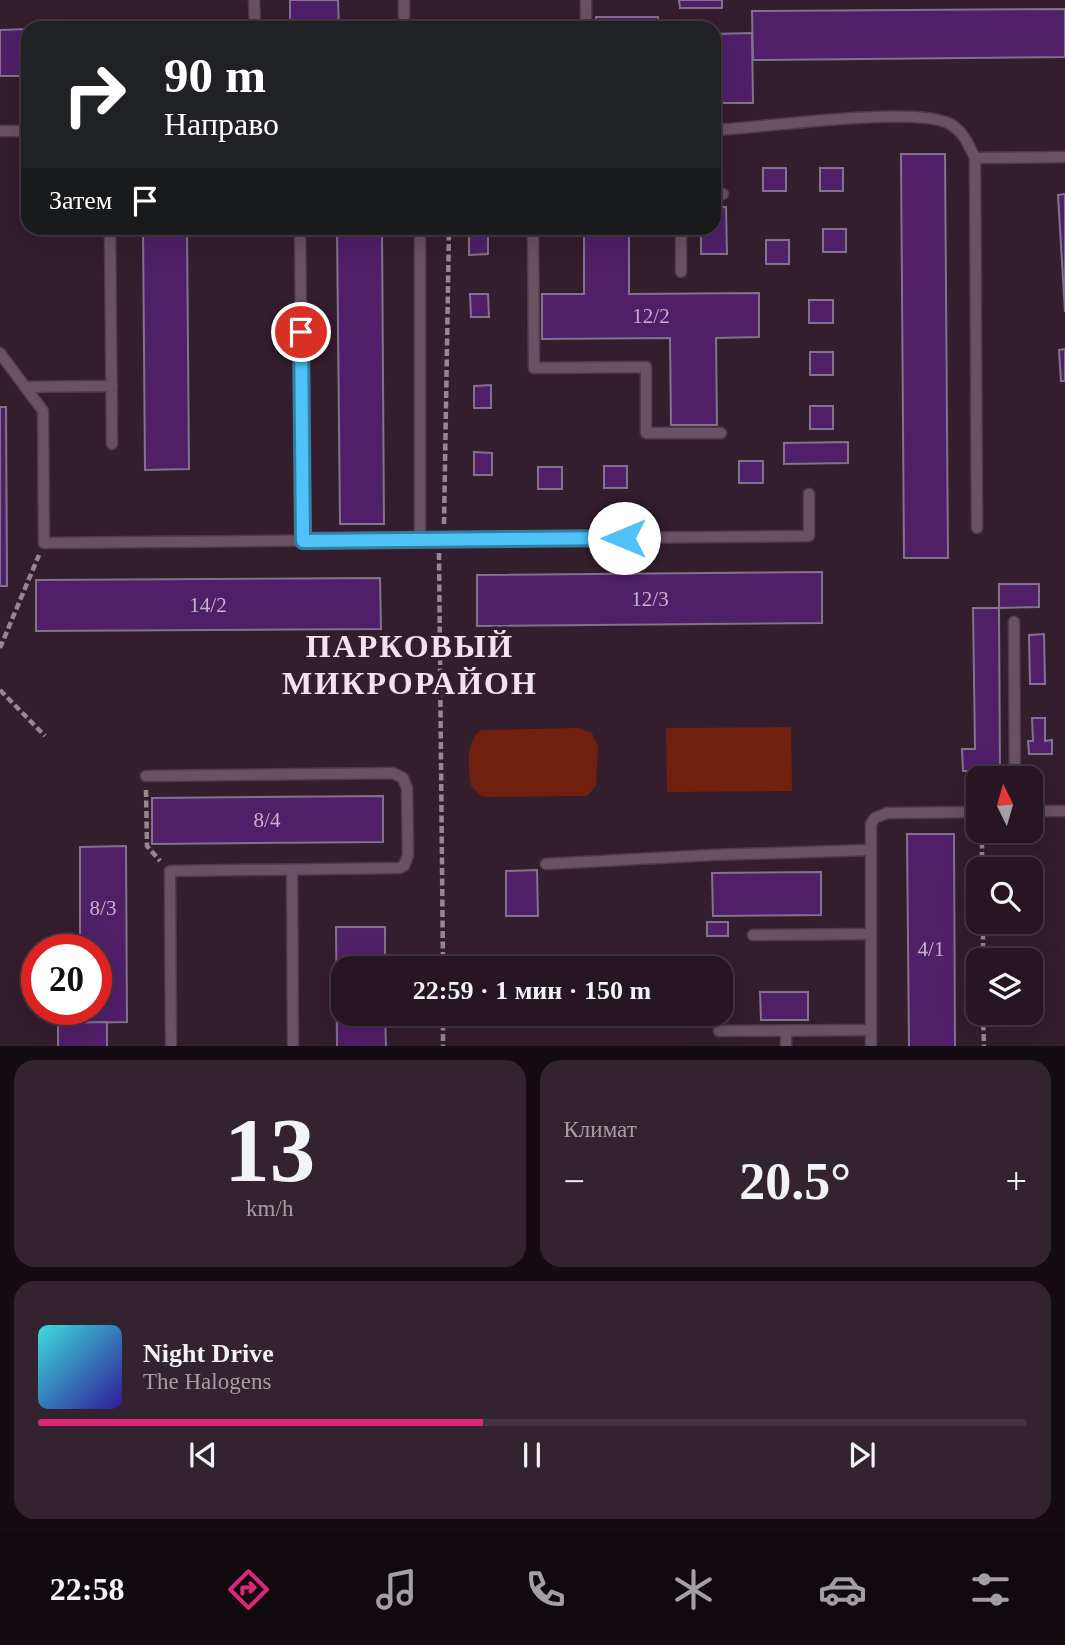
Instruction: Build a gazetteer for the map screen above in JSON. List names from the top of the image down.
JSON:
{
  "districts": ["ПАРКОВЫЙ МИКРОРАЙОН"],
  "house_numbers": [
    "12/2",
    "12/3",
    "14/2",
    "8/4",
    "8/3",
    "4/1"
  ],
  "north": "top",
  "page": {
    "turn": ["90 m", "Направо"],
    "then": "Затем",
    "limit": "20",
    "trip": "22:59 · 1 мин · 150 m",
    "tile": [
      ["13", "km/h"],
      "Климат"
    ],
    "heat": ["−", "20.5°", "+"],
    "song": ["Night Drive", "The Halogens"],
    "tabs": "22:58"
  }
}
